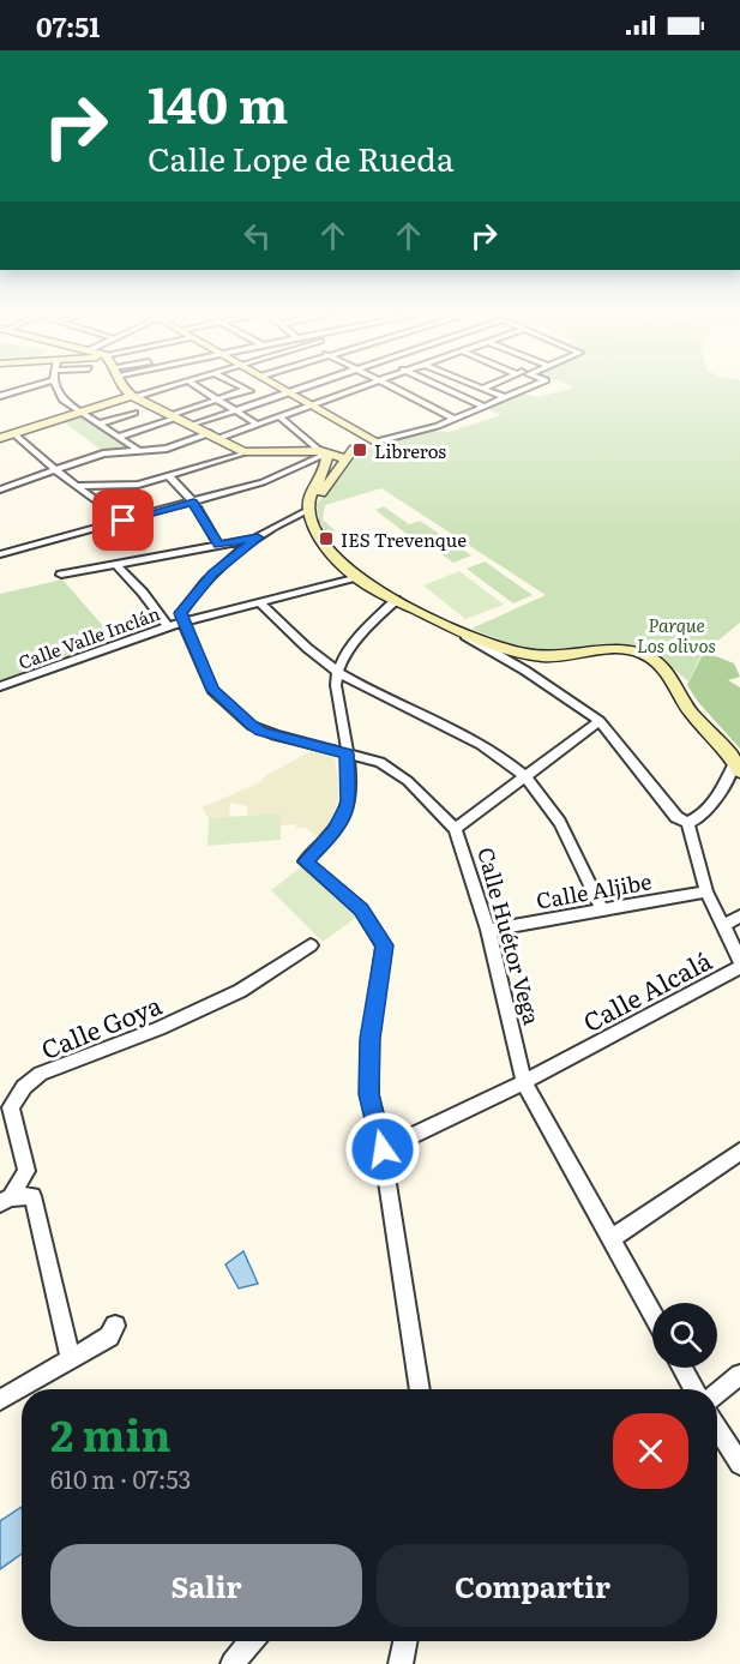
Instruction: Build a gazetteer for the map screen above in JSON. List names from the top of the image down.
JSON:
{
  "streets": {
    "street": [
      "Calle Valle Inclán",
      "Calle Aljibe",
      "Calle Huétor Vega",
      "Calle Alcalá",
      "Calle Goya"
    ]
  },
  "crossings": [
    ["Calle Valle Inclán", "Calle Huétor Vega"],
    ["Calle Aljibe", "Calle Huétor Vega"],
    ["Calle Huétor Vega", "Calle Alcalá"]
  ],
  "parks": ["Parque Los olivos"],
  "places": {
    "transit": ["Libreros", "IES Trevenque"]
  },
  "page": {
    "status": "07:51",
    "turn": ["140 m", "Calle Lope de Rueda"],
    "heading": ["2 min", "610 m · 07:53"],
    "buttons": ["Salir", "Compartir"]
  }
}
